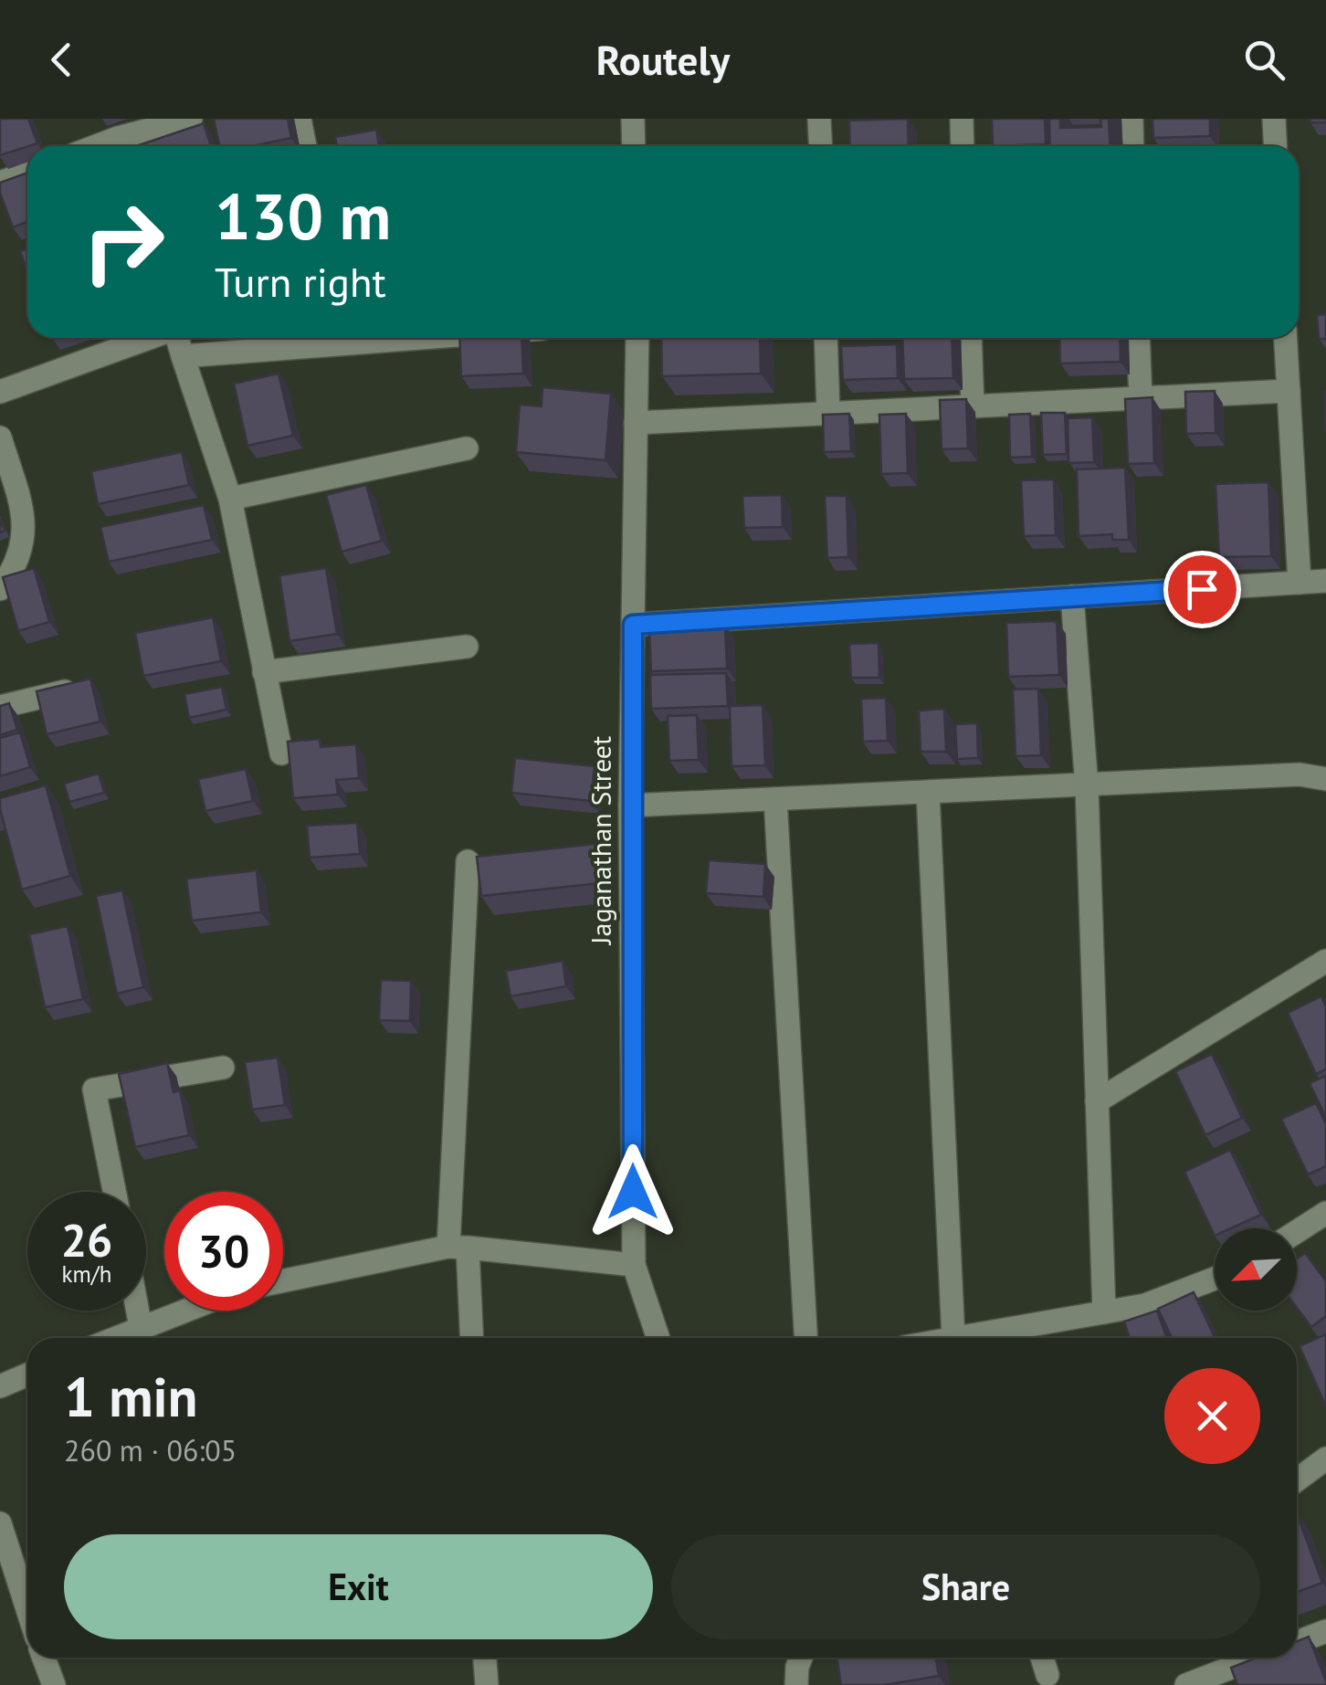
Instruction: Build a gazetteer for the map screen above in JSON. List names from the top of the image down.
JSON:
{
  "streets": {
    "street": ["Jaganathan Street"]
  },
  "north": "bottom left",
  "page": {
    "header": "Routely",
    "turn": ["130 m", "Turn right"],
    "speed": "26 km/h",
    "limit": "30",
    "heading": ["1 min", "260 m · 06:05"],
    "buttons": ["Exit", "Share"]
  }
}
